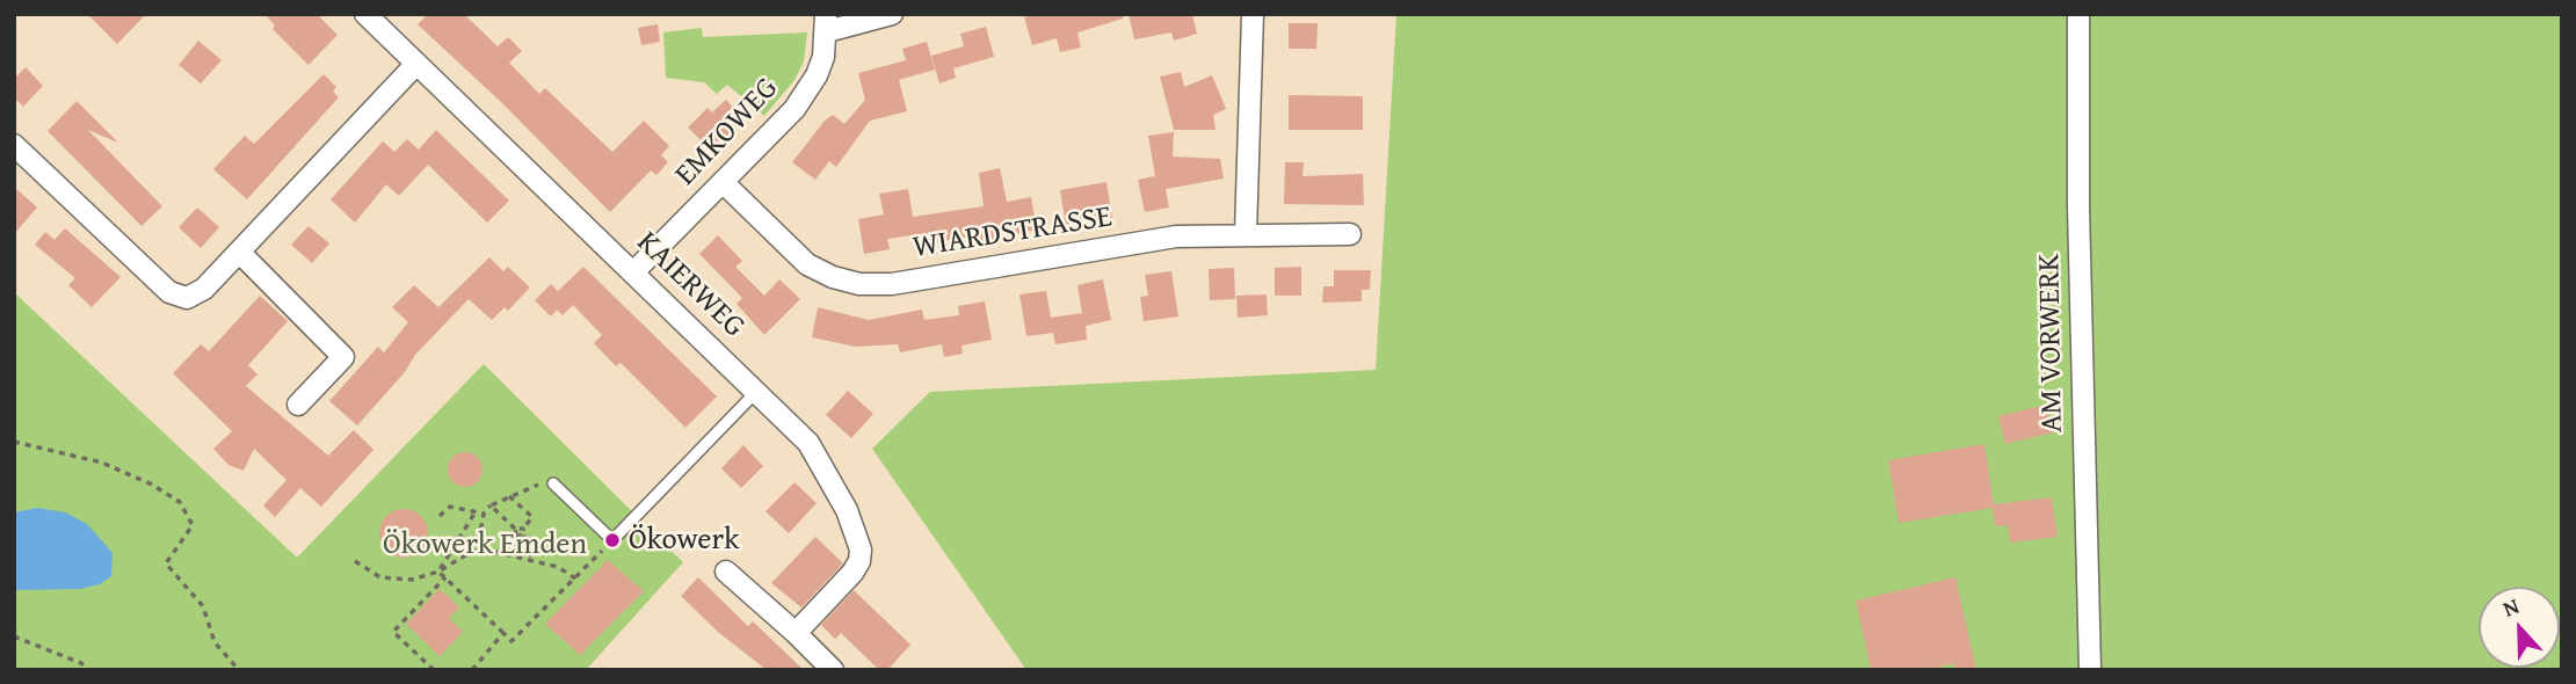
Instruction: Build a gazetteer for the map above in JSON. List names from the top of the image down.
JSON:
{
  "streets": {
    "street": [
      "EMKOWEG",
      "WIARDSTRASSE",
      "KAIERWEG",
      "AM VORWERK"
    ]
  },
  "crossings": [
    ["EMKOWEG", "WIARDSTRASSE"],
    ["EMKOWEG", "KAIERWEG"]
  ],
  "parks": ["Ökowerk Emden"],
  "places": ["Ökowerk"],
  "north": "top"
}
